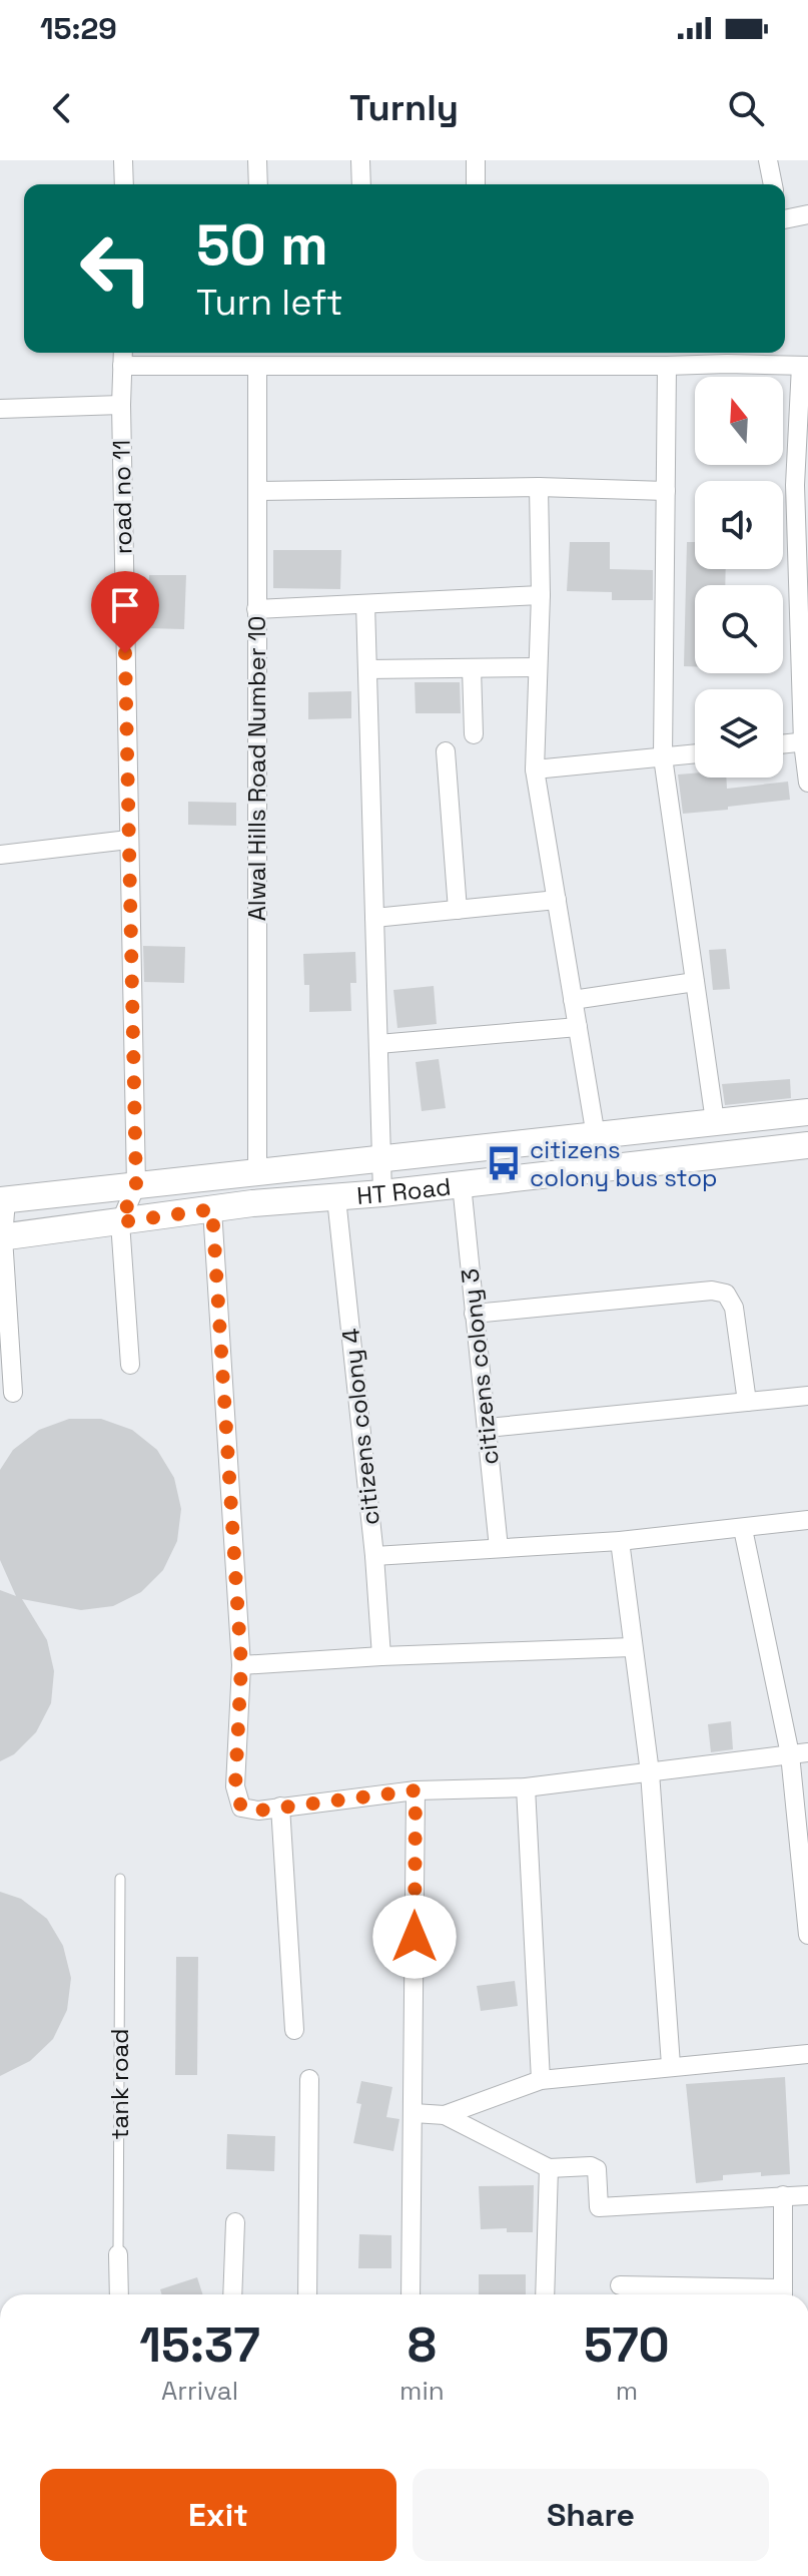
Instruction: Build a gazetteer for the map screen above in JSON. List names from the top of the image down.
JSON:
{
  "streets": {
    "street": [
      "road no 11",
      "Alwal Hills Road Number 10",
      "HT Road",
      "citizens colony 3",
      "citizens colony 4",
      "tank road"
    ]
  },
  "crossings": [
    ["road no 11", "HT Road"],
    ["Alwal Hills Road Number 10", "HT Road"],
    ["HT Road", "citizens colony 3"],
    ["HT Road", "citizens colony 4"]
  ],
  "places": {
    "bus stop": ["citizens colony bus stop"]
  },
  "north": "top",
  "page": {
    "status": "15:29",
    "header": "Turnly",
    "turn": ["50 m", "Turn left"],
    "eta": [
      "15:37",
      "Arrival",
      "8",
      "min",
      "570",
      "m"
    ],
    "buttons": ["Exit", "Share"]
  }
}
